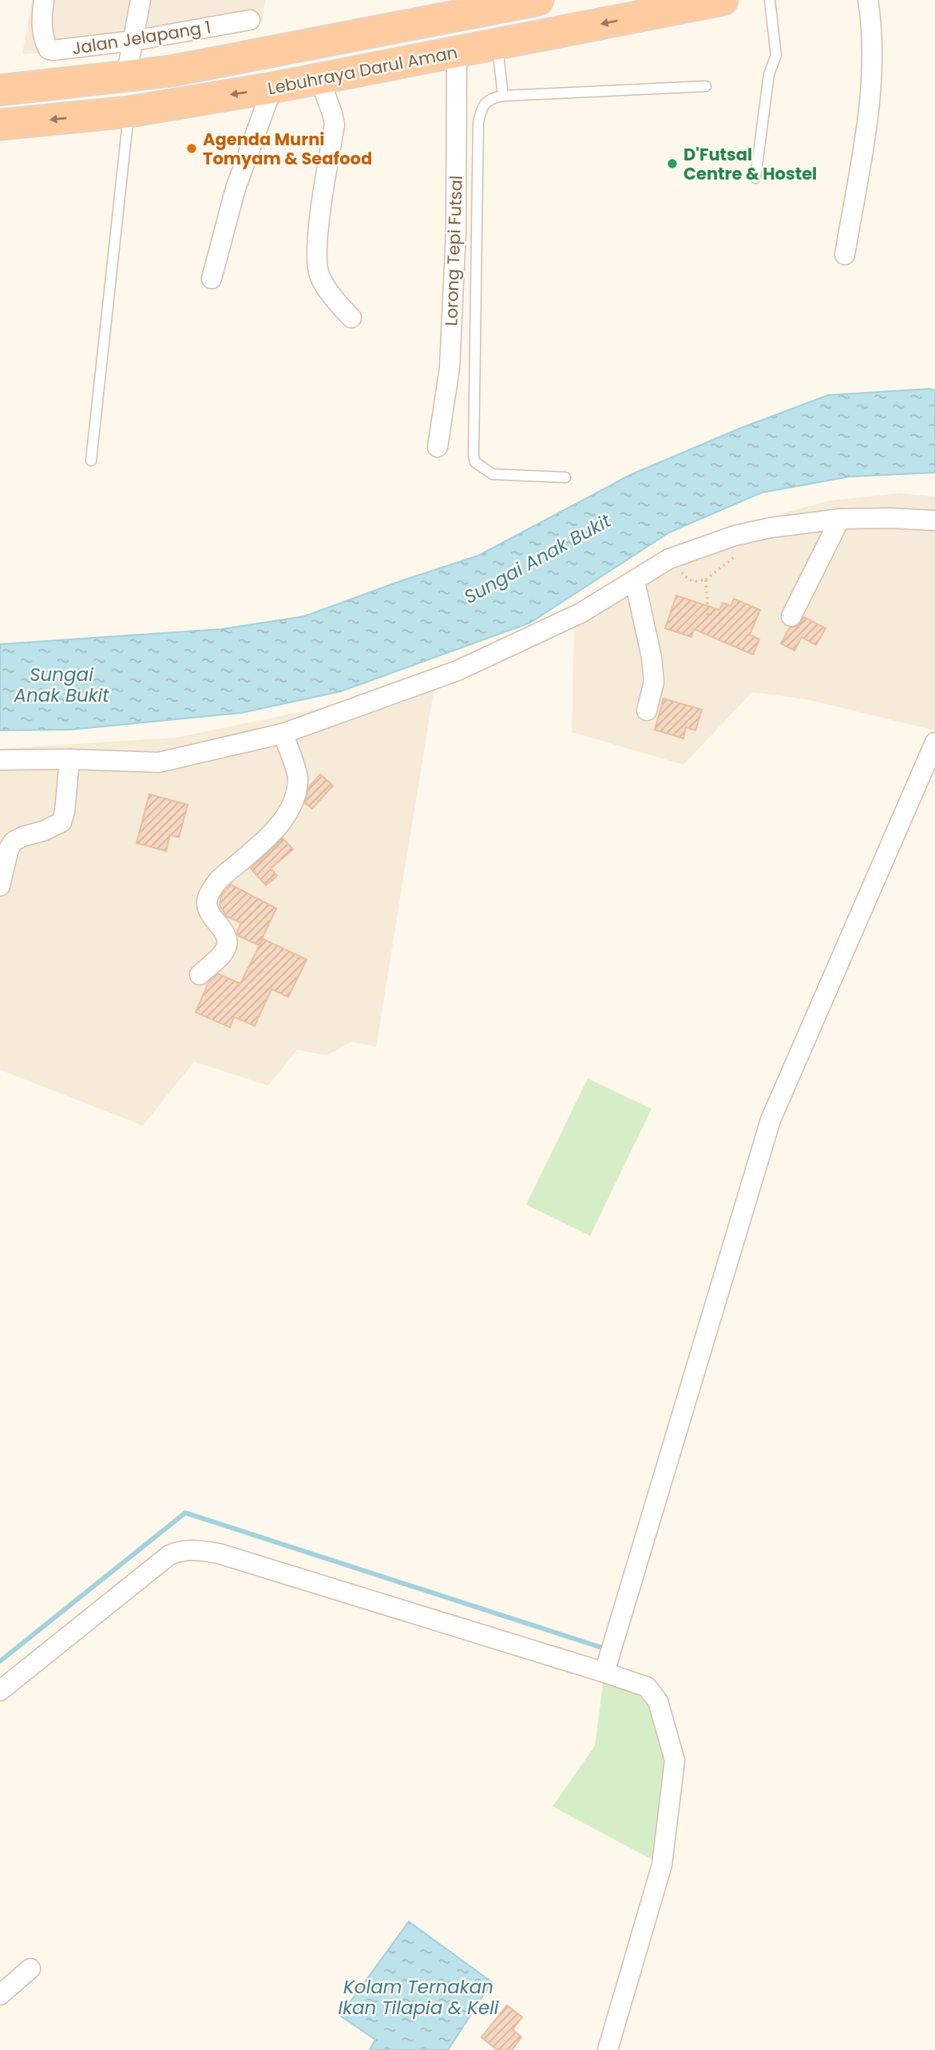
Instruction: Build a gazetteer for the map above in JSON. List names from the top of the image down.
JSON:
{
  "streets": {
    "highway": ["Lebuhraya Darul Aman"],
    "street": ["Jalan Jelapang 1", "Lorong Tepi Futsal"]
  },
  "crossings": [
    ["Lebuhraya Darul Aman", "Lorong Tepi Futsal"]
  ],
  "water": ["Sungai Anak Bukit", "Kolam Ternakan Ikan Tilapia & Keli"],
  "places": ["Agenda Murni Tomyam & Seafood", "D'Futsal Centre & Hostel"]
}
